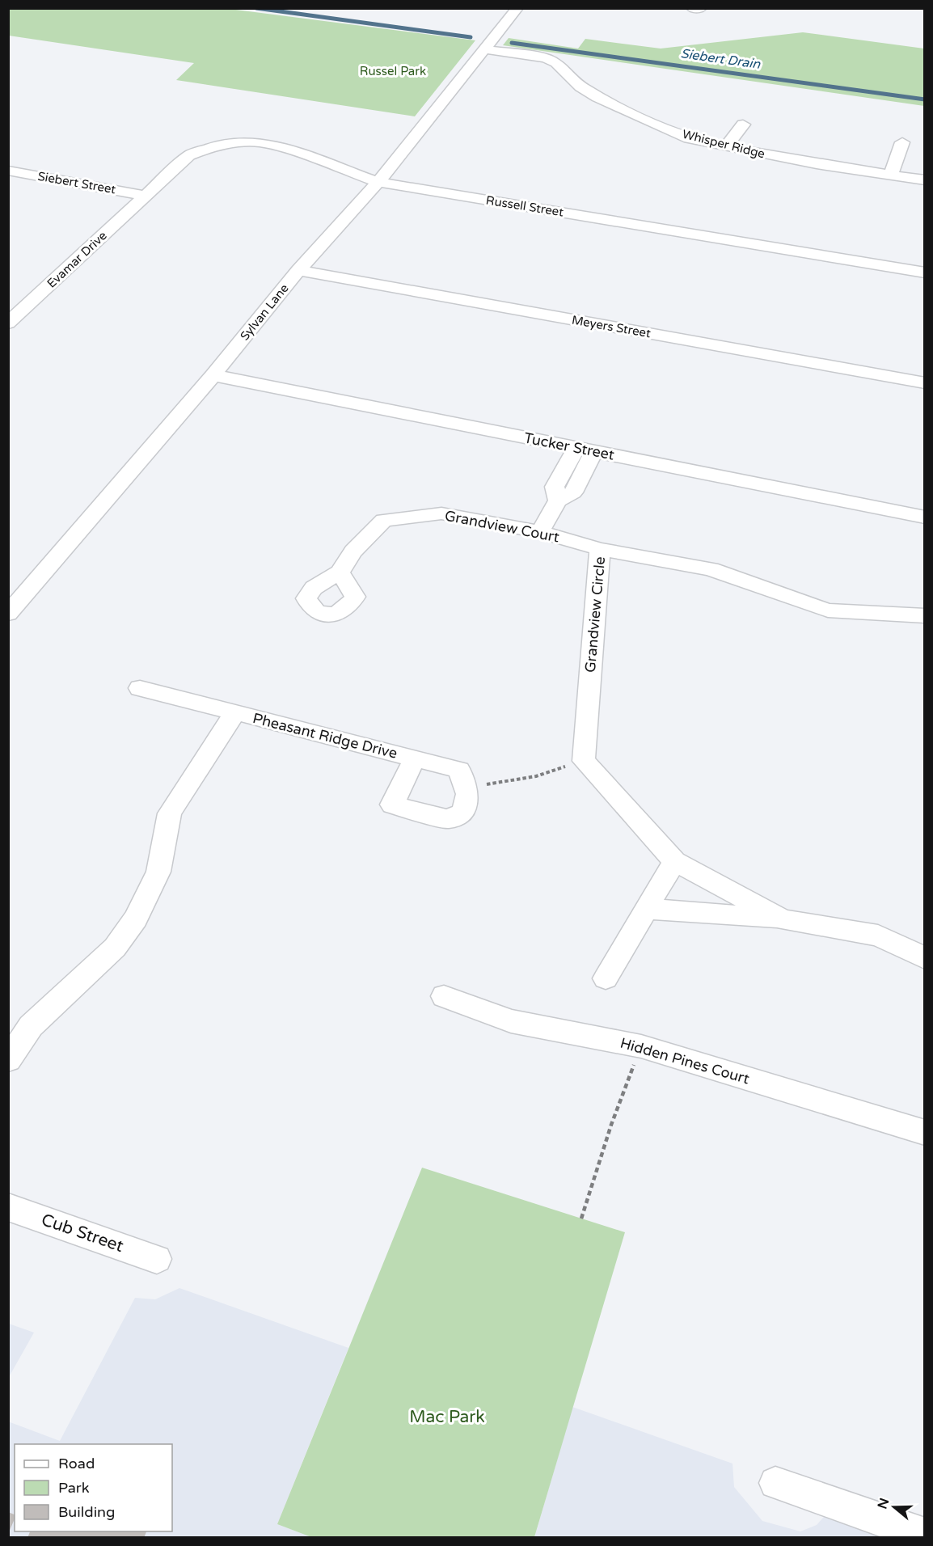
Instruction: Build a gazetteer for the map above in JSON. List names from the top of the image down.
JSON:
{
  "streets": {
    "street": [
      "Whisper Ridge",
      "Siebert Street",
      "Russell Street",
      "Evamar Drive",
      "Sylvan Lane",
      "Meyers Street",
      "Tucker Street",
      "Grandview Court",
      "Grandview Circle",
      "Pheasant Ridge Drive",
      "Hidden Pines Court",
      "Cub Street"
    ]
  },
  "crossings": [
    ["Whisper Ridge", "Sylvan Lane"],
    ["Siebert Street", "Russell Street"],
    ["Siebert Street", "Evamar Drive"],
    ["Russell Street", "Evamar Drive"],
    ["Russell Street", "Sylvan Lane"],
    ["Sylvan Lane", "Meyers Street"],
    ["Sylvan Lane", "Tucker Street"],
    ["Grandview Court", "Grandview Circle"]
  ],
  "water": ["Siebert Drain"],
  "parks": ["Russel Park", "Mac Park"],
  "legend": ["Road", "Park", "Building"],
  "north": "left"
}
